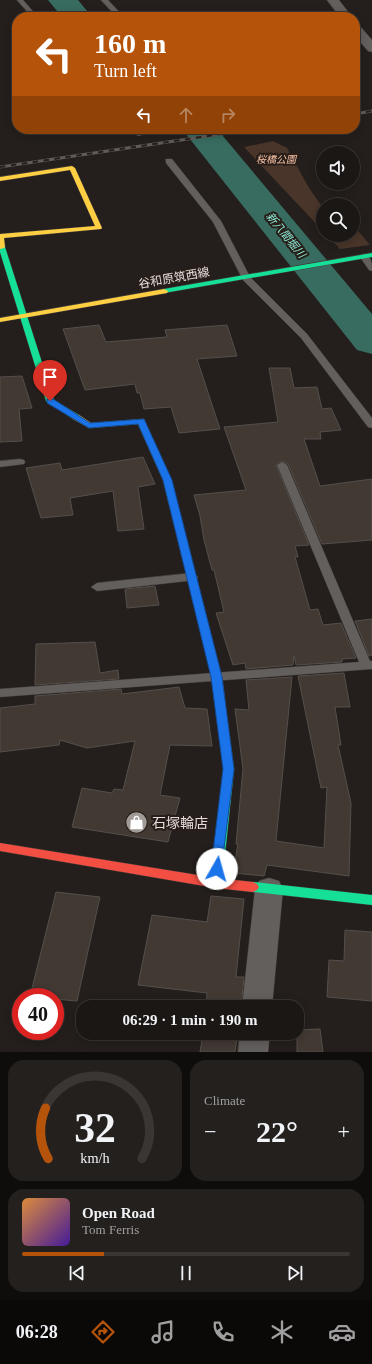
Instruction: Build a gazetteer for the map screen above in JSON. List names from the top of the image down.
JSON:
{
  "streets": {
    "street": ["谷和原筑西線"]
  },
  "water": ["新八間堀川"],
  "parks": ["桜橋公園"],
  "places": {
    "shop": ["石塚輪店"]
  },
  "page": {
    "turn": ["160 m", "Turn left"],
    "limit": "40",
    "trip": "06:29 · 1 min · 190 m",
    "tile": "Climate",
    "heat": ["−", "22°", "+"],
    "song": ["Open Road", "Tom Ferris"],
    "tabs": "06:28",
    "gauge": ["32", "km/h"]
  }
}
